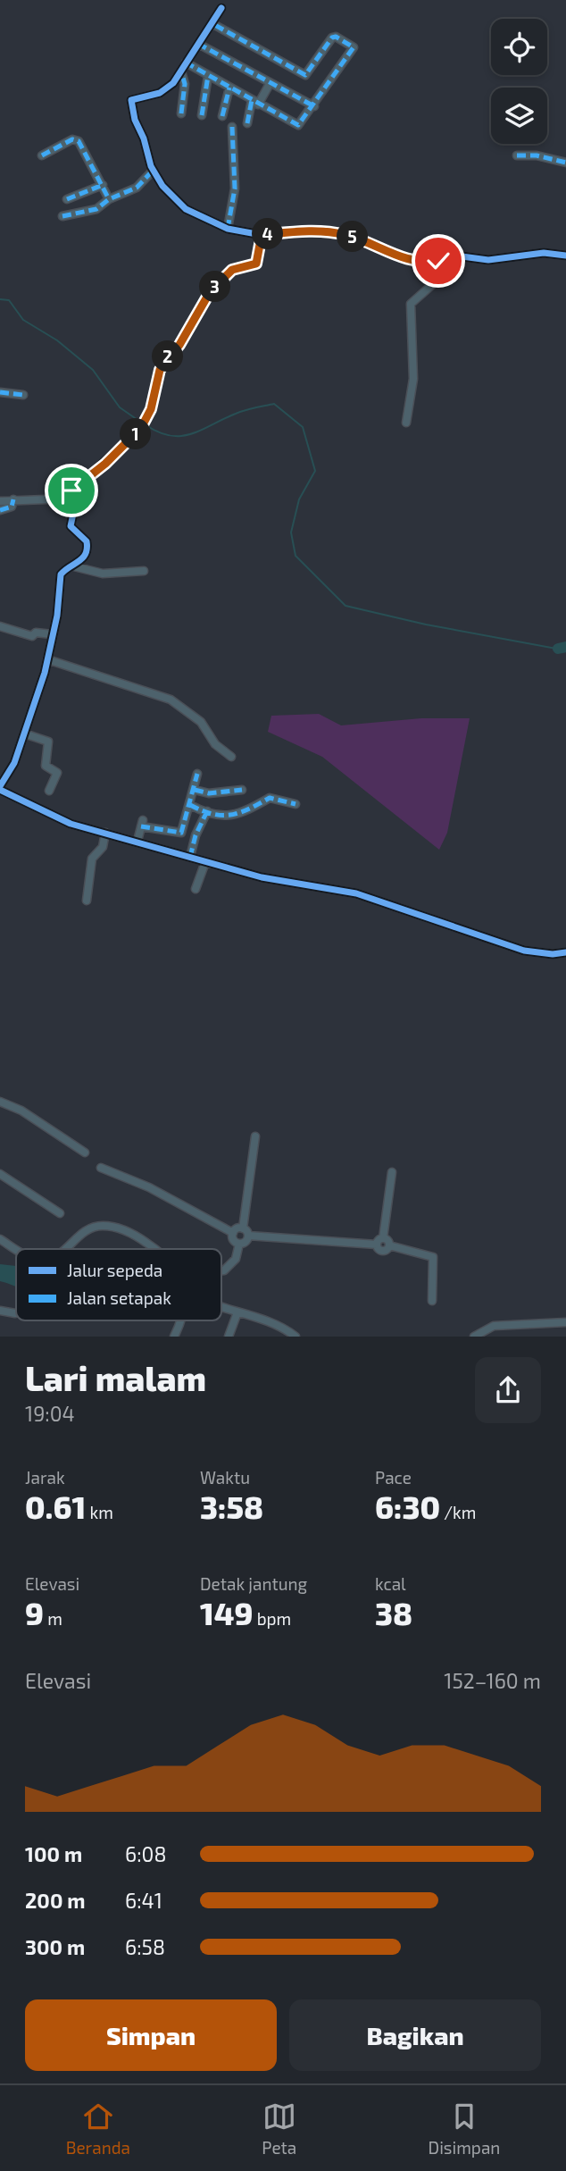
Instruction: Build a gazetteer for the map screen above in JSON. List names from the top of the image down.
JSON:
{
  "legend": ["Jalur sepeda", "Jalan setapak"],
  "page": {
    "pins": [
      "4",
      "5",
      "3",
      "2",
      "1"
    ],
    "heading": ["Lari malam", "19:04"],
    "stats": [
      ["Jarak", "0.61 km"],
      ["Waktu", "3:58"],
      ["Pace", "6:30 /km"],
      ["Elevasi", "9 m"],
      ["Detak jantung", "149 bpm"],
      ["kcal", "38"]
    ],
    "chart": ["Elevasi", "152–160 m"],
    "list": [
      {
        "name": "100 m",
        "note": "6:08"
      },
      {
        "name": "200 m",
        "note": "6:41"
      },
      {
        "name": "300 m",
        "note": "6:58"
      }
    ],
    "buttons": ["Simpan", "Bagikan"],
    "tabs": ["Beranda", "Peta", "Disimpan"]
  }
}
